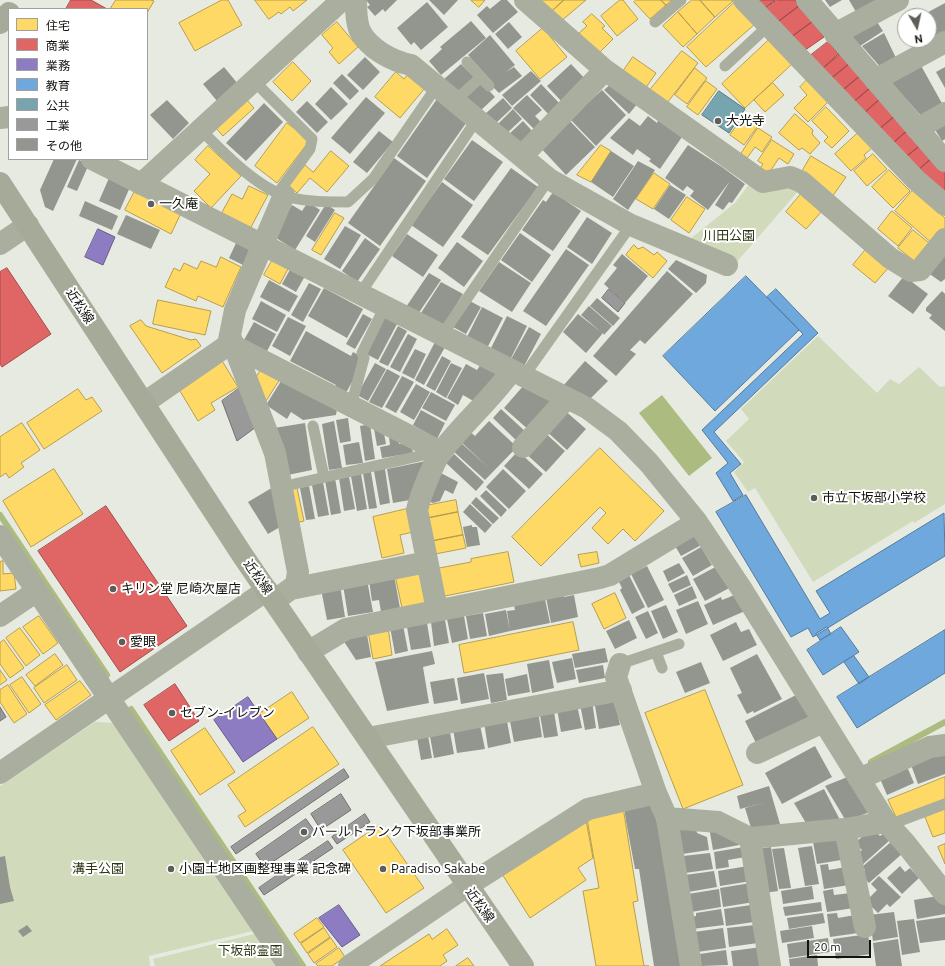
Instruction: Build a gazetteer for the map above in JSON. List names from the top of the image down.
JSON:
{
  "streets": {
    "street": ["近松線"]
  },
  "parks": ["川田公園", "溝手公園", "下坂部霊園"],
  "places": [
    "大光寺",
    "一久庵",
    "市立下坂部小学校",
    "キリン堂 尼崎次屋店",
    "愛眼",
    "セブン-イレブン",
    "バールトランク下坂部事業所",
    "小園土地区画整理事業 記念碑",
    "Paradiso Sakabe"
  ],
  "legend": [
    "住宅",
    "商業",
    "業務",
    "教育",
    "公共",
    "工業",
    "その他"
  ],
  "scale_bar": "20 m",
  "north": "bottom"
}
